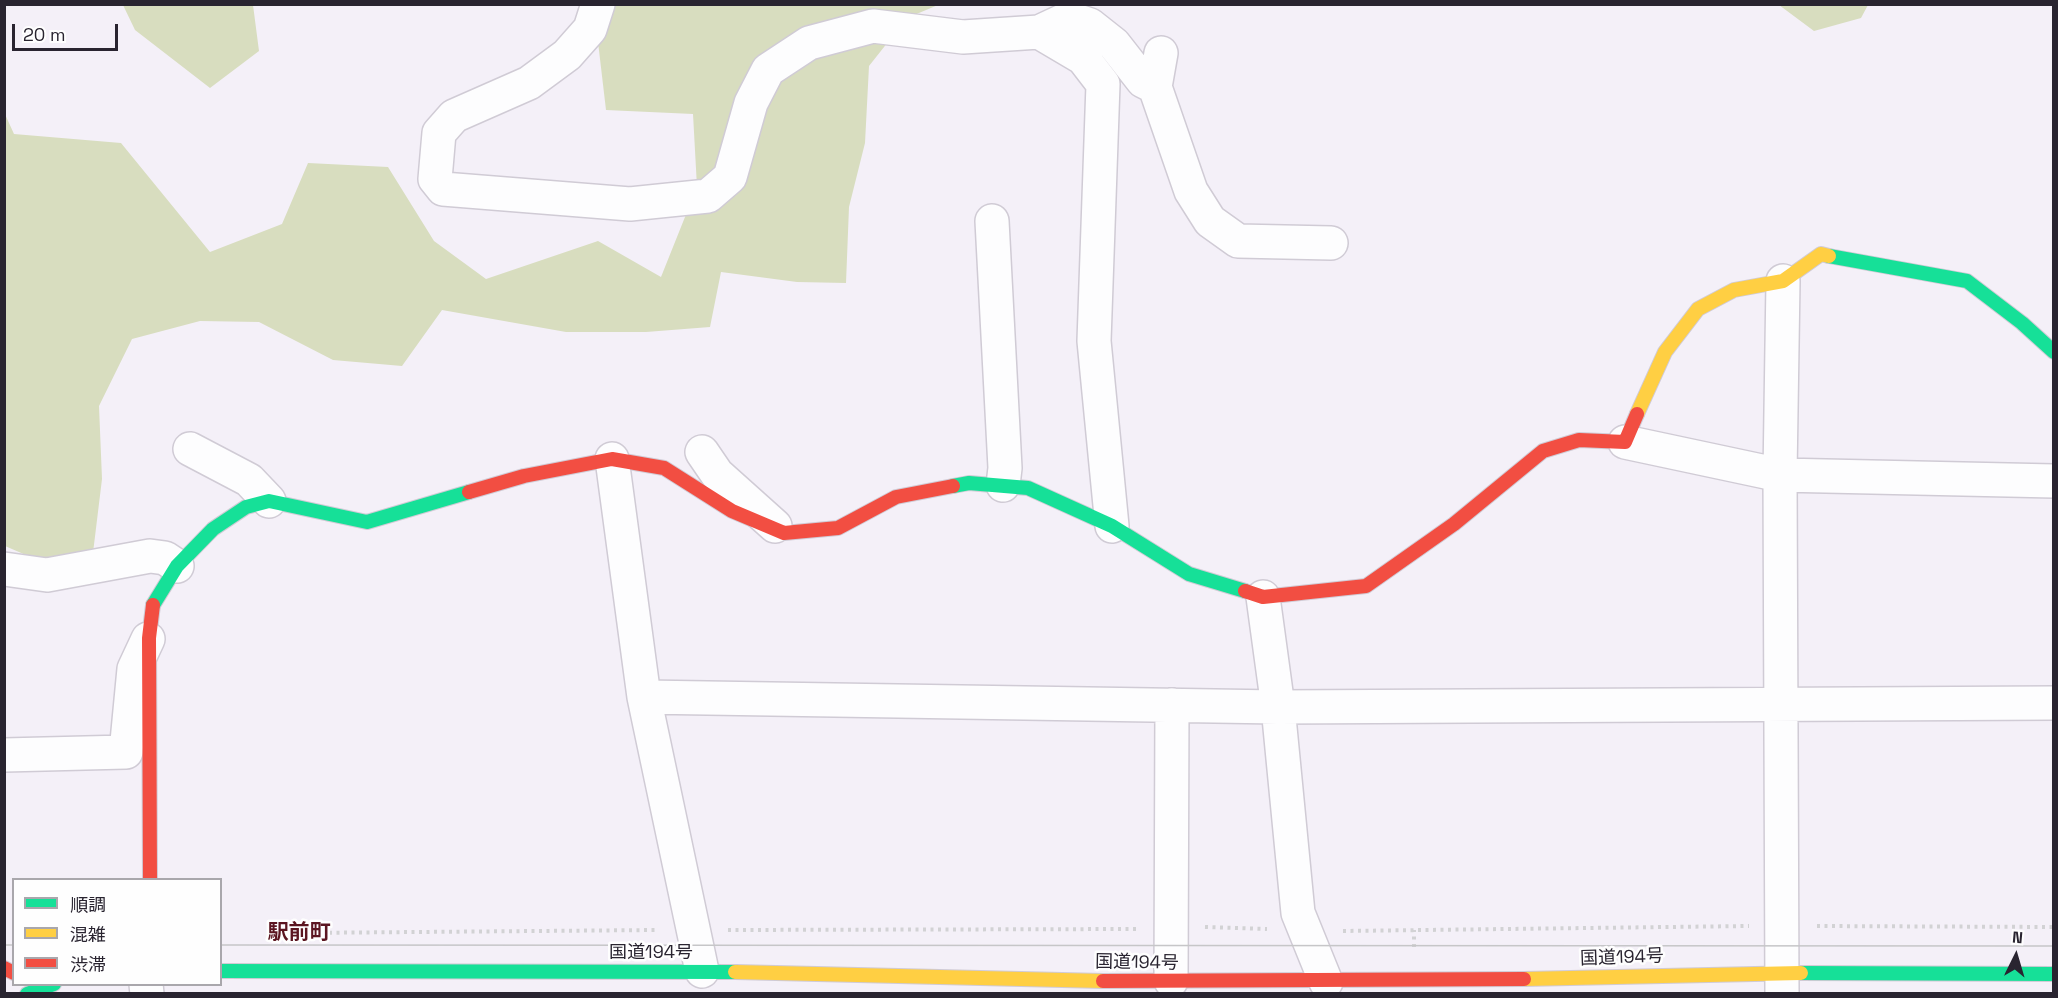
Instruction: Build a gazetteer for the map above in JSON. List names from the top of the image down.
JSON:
{
  "streets": {
    "main road": ["国道194号"]
  },
  "districts": ["駅前町"],
  "legend": ["順調", "混雑", "渋滞"],
  "scale_bar": "20 m",
  "north": "top"
}
